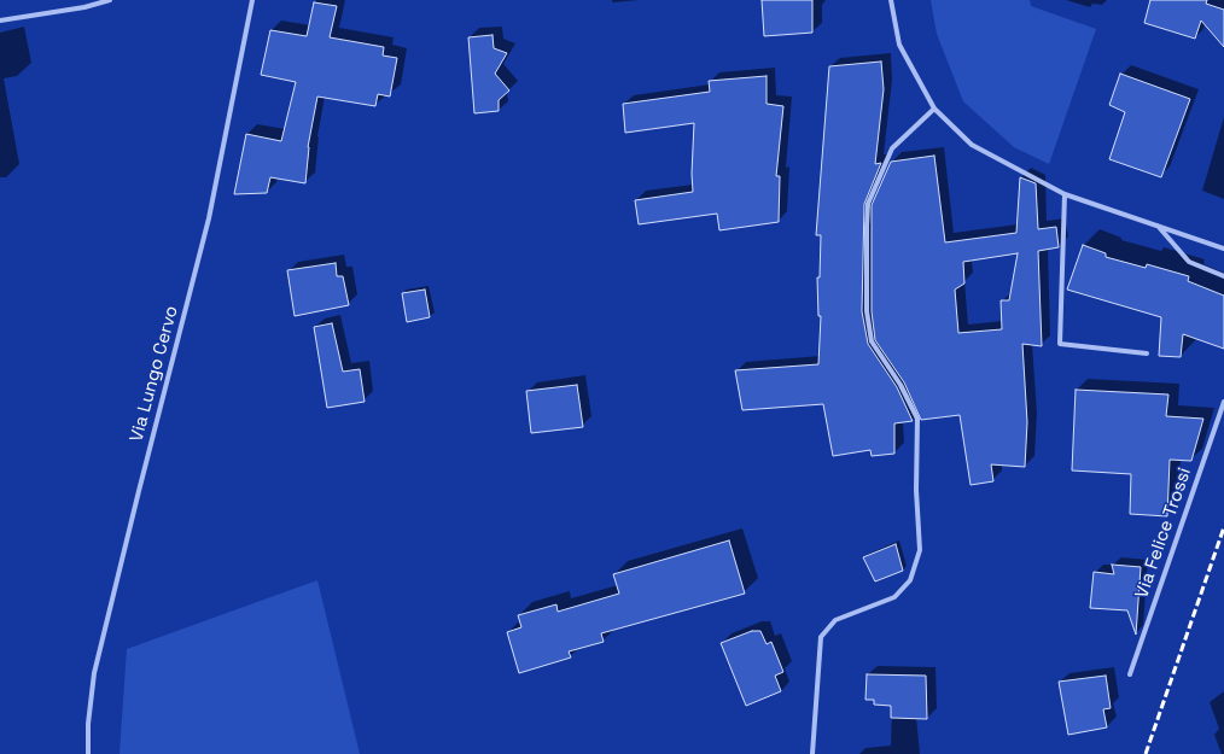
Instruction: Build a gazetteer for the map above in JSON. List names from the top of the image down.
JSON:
{
  "streets": {
    "street": ["Via Lungo Cervo", "Via Felice Trossi"]
  }
}
